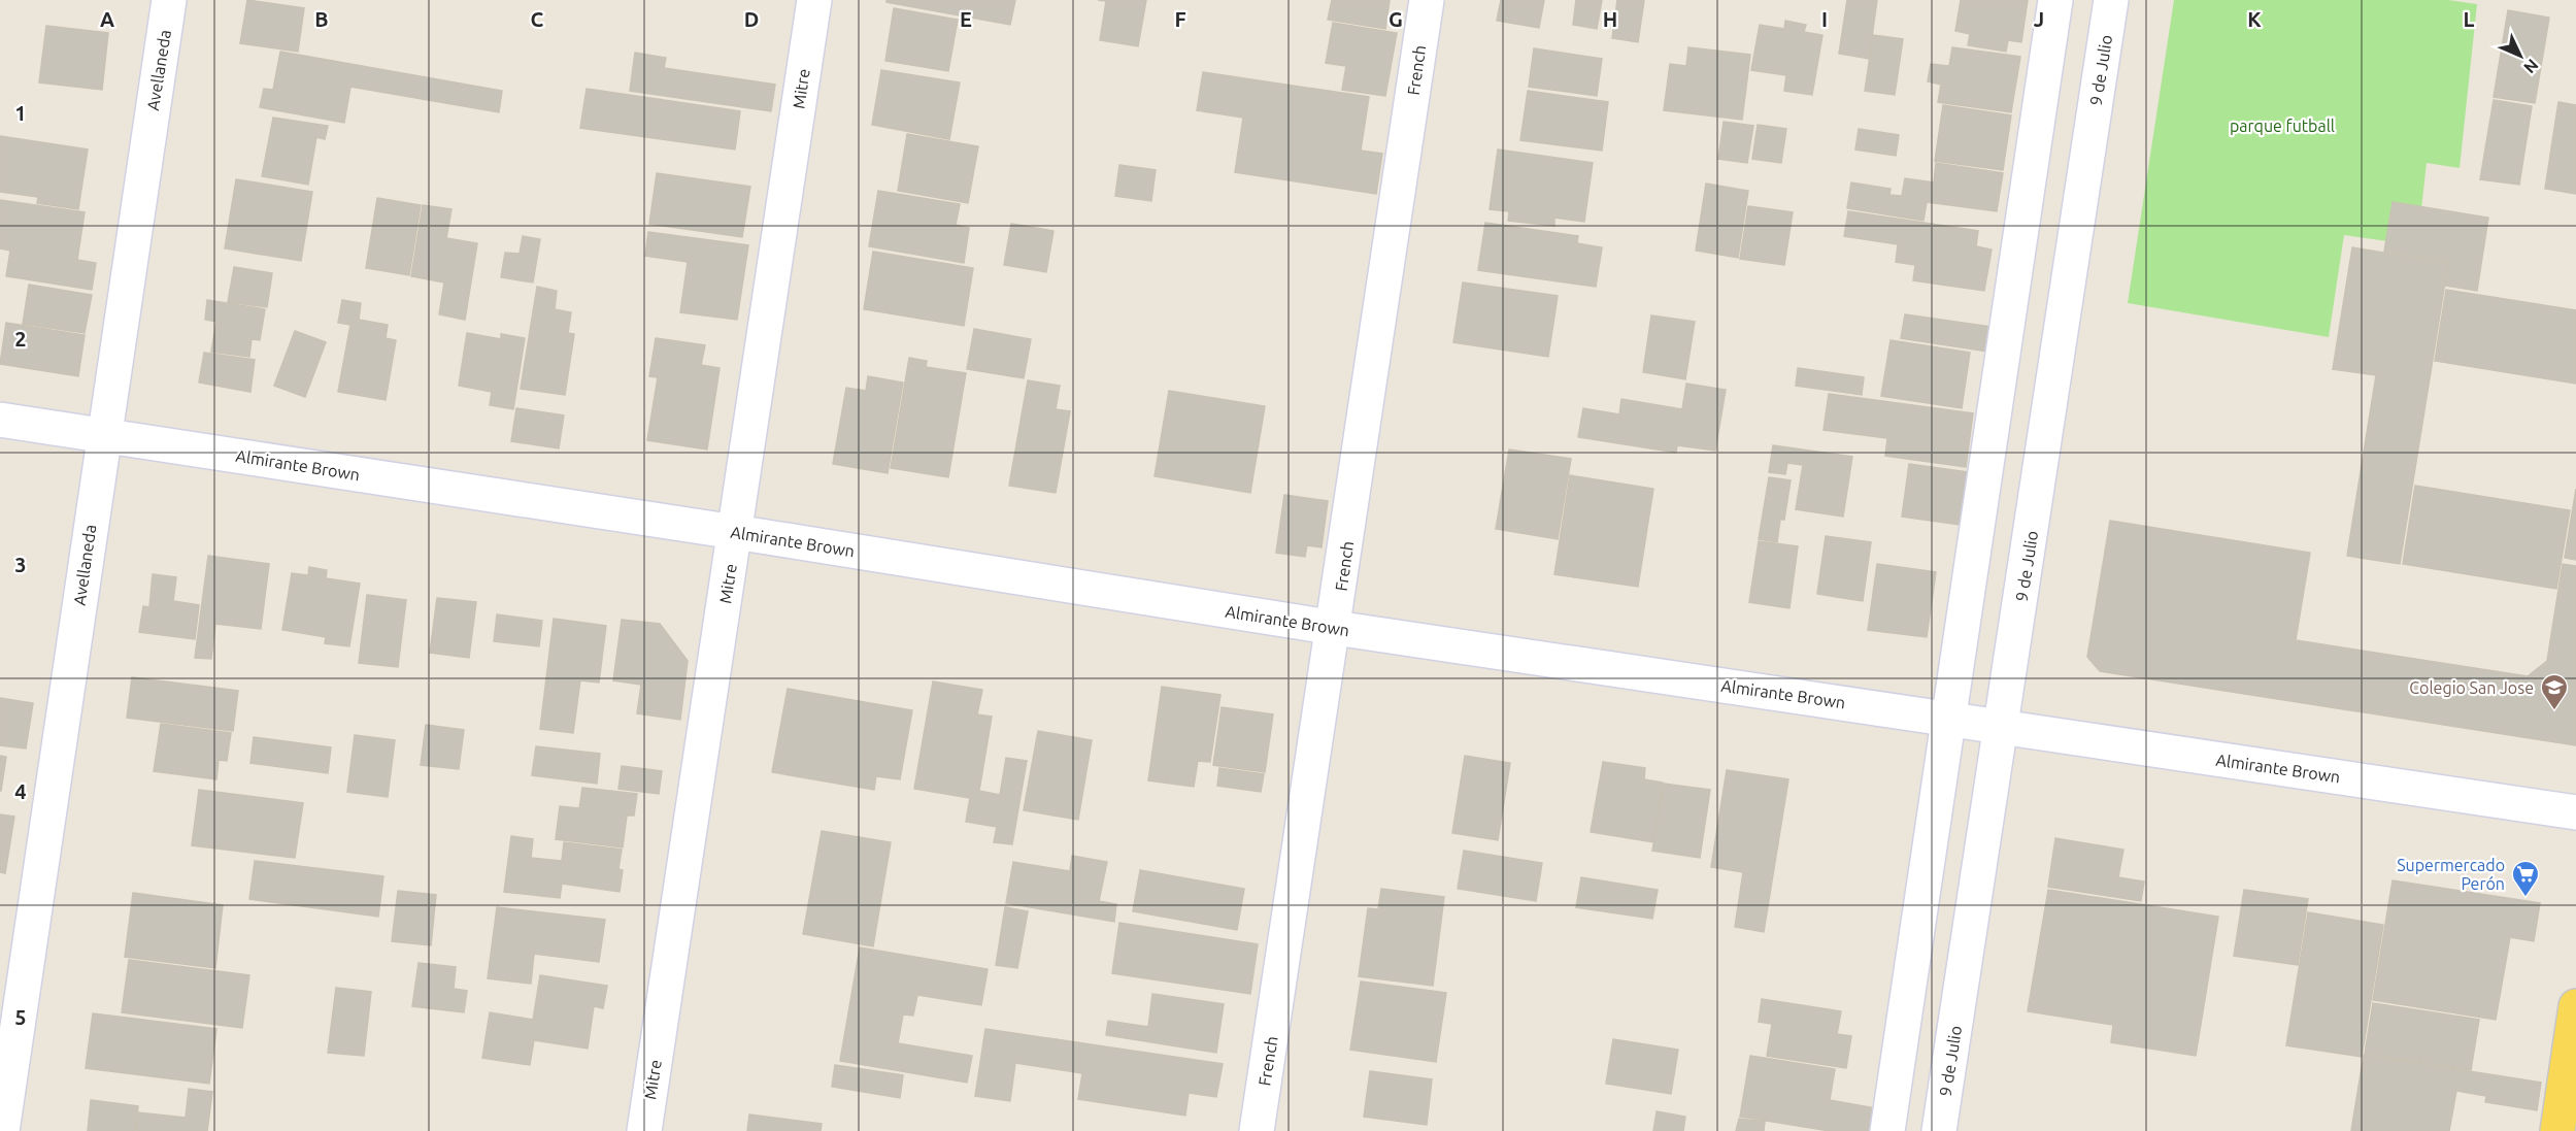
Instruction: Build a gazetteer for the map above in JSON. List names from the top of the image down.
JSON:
{
  "streets": {
    "street": [
      "Avellaneda",
      "French",
      "9 de Julio",
      "Mitre",
      "Almirante Brown"
    ]
  },
  "crossings": [
    ["Avellaneda", "Almirante Brown"],
    ["French", "Almirante Brown"],
    ["9 de Julio", "Almirante Brown"],
    ["Mitre", "Almirante Brown"]
  ],
  "parks": ["parque futball"],
  "places": {
    "school or university": ["Colegio San Jose"],
    "supermarket": ["Supermercado Perón"]
  },
  "north": "bottom right",
  "grid": {
    "columns": [
      "A",
      "B",
      "C",
      "D",
      "E",
      "F",
      "G",
      "H",
      "I",
      "J",
      "K",
      "L"
    ],
    "rows": [
      "1",
      "2",
      "3",
      "4",
      "5"
    ]
  }
}
